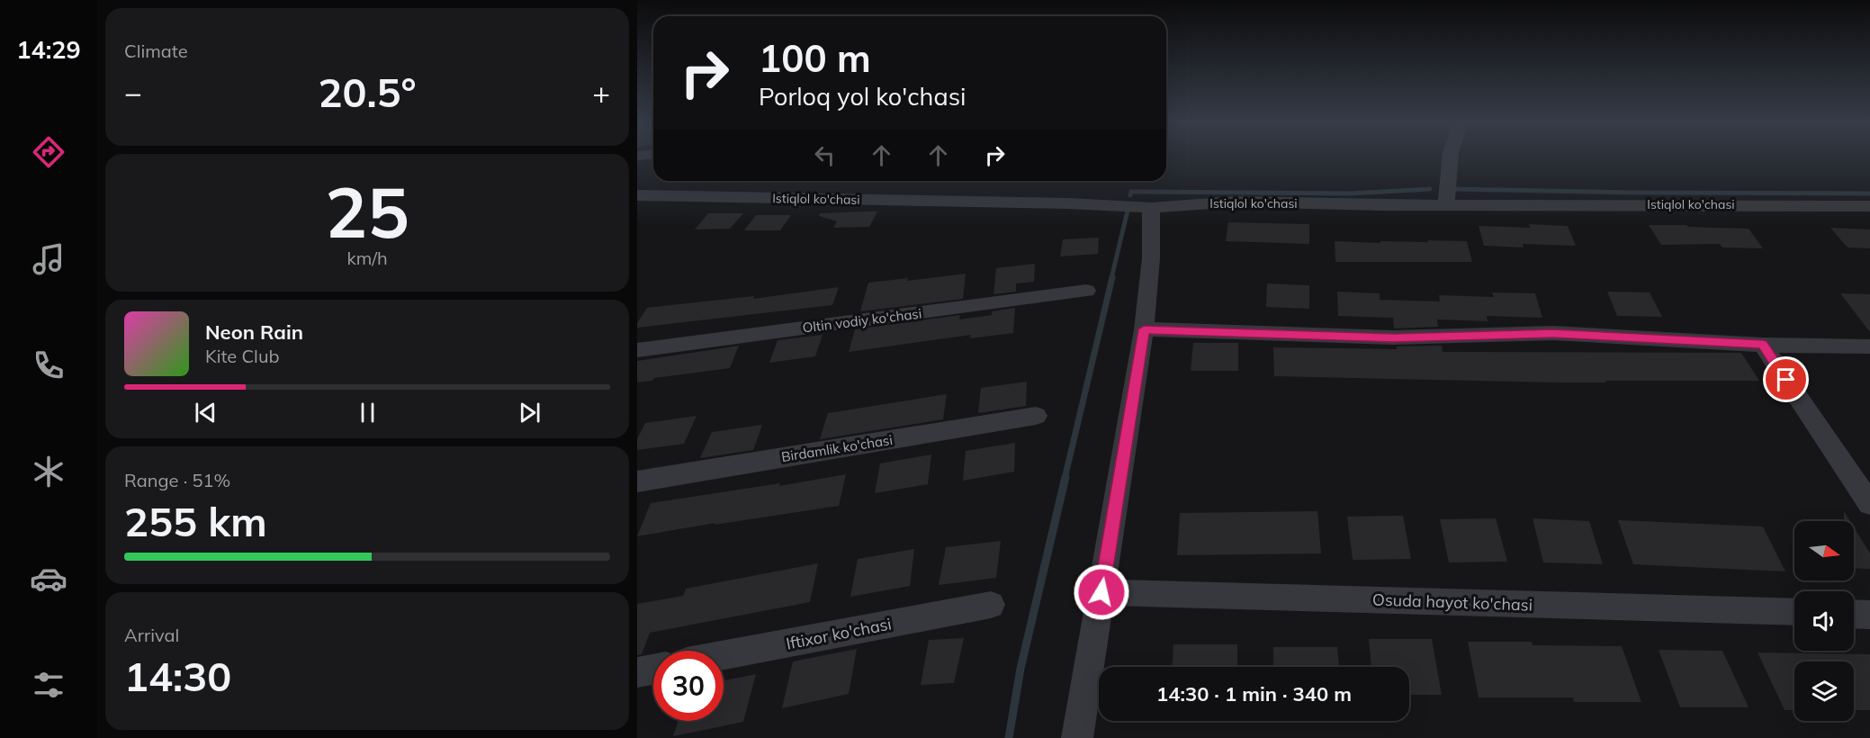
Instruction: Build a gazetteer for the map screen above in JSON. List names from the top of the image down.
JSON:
{
  "streets": {
    "street": [
      "Istiqlol ko'chasi",
      "Oltin vodiy ko'chasi",
      "Birdamlik ko'chasi",
      "Osuda hayot ko'chasi",
      "Iftixor ko'chasi"
    ]
  },
  "north": "right",
  "page": {
    "tabs": "14:29",
    "tile": [
      "Climate",
      ["25", "km/h"],
      ["Range · 51%", "255 km"],
      ["Arrival", "14:30"]
    ],
    "turn": ["100 m", "Porloq yol ko'chasi"],
    "heat": ["−", "20.5°", "+"],
    "song": ["Neon Rain", "Kite Club"],
    "limit": "30",
    "trip": "14:30 · 1 min · 340 m"
  }
}
